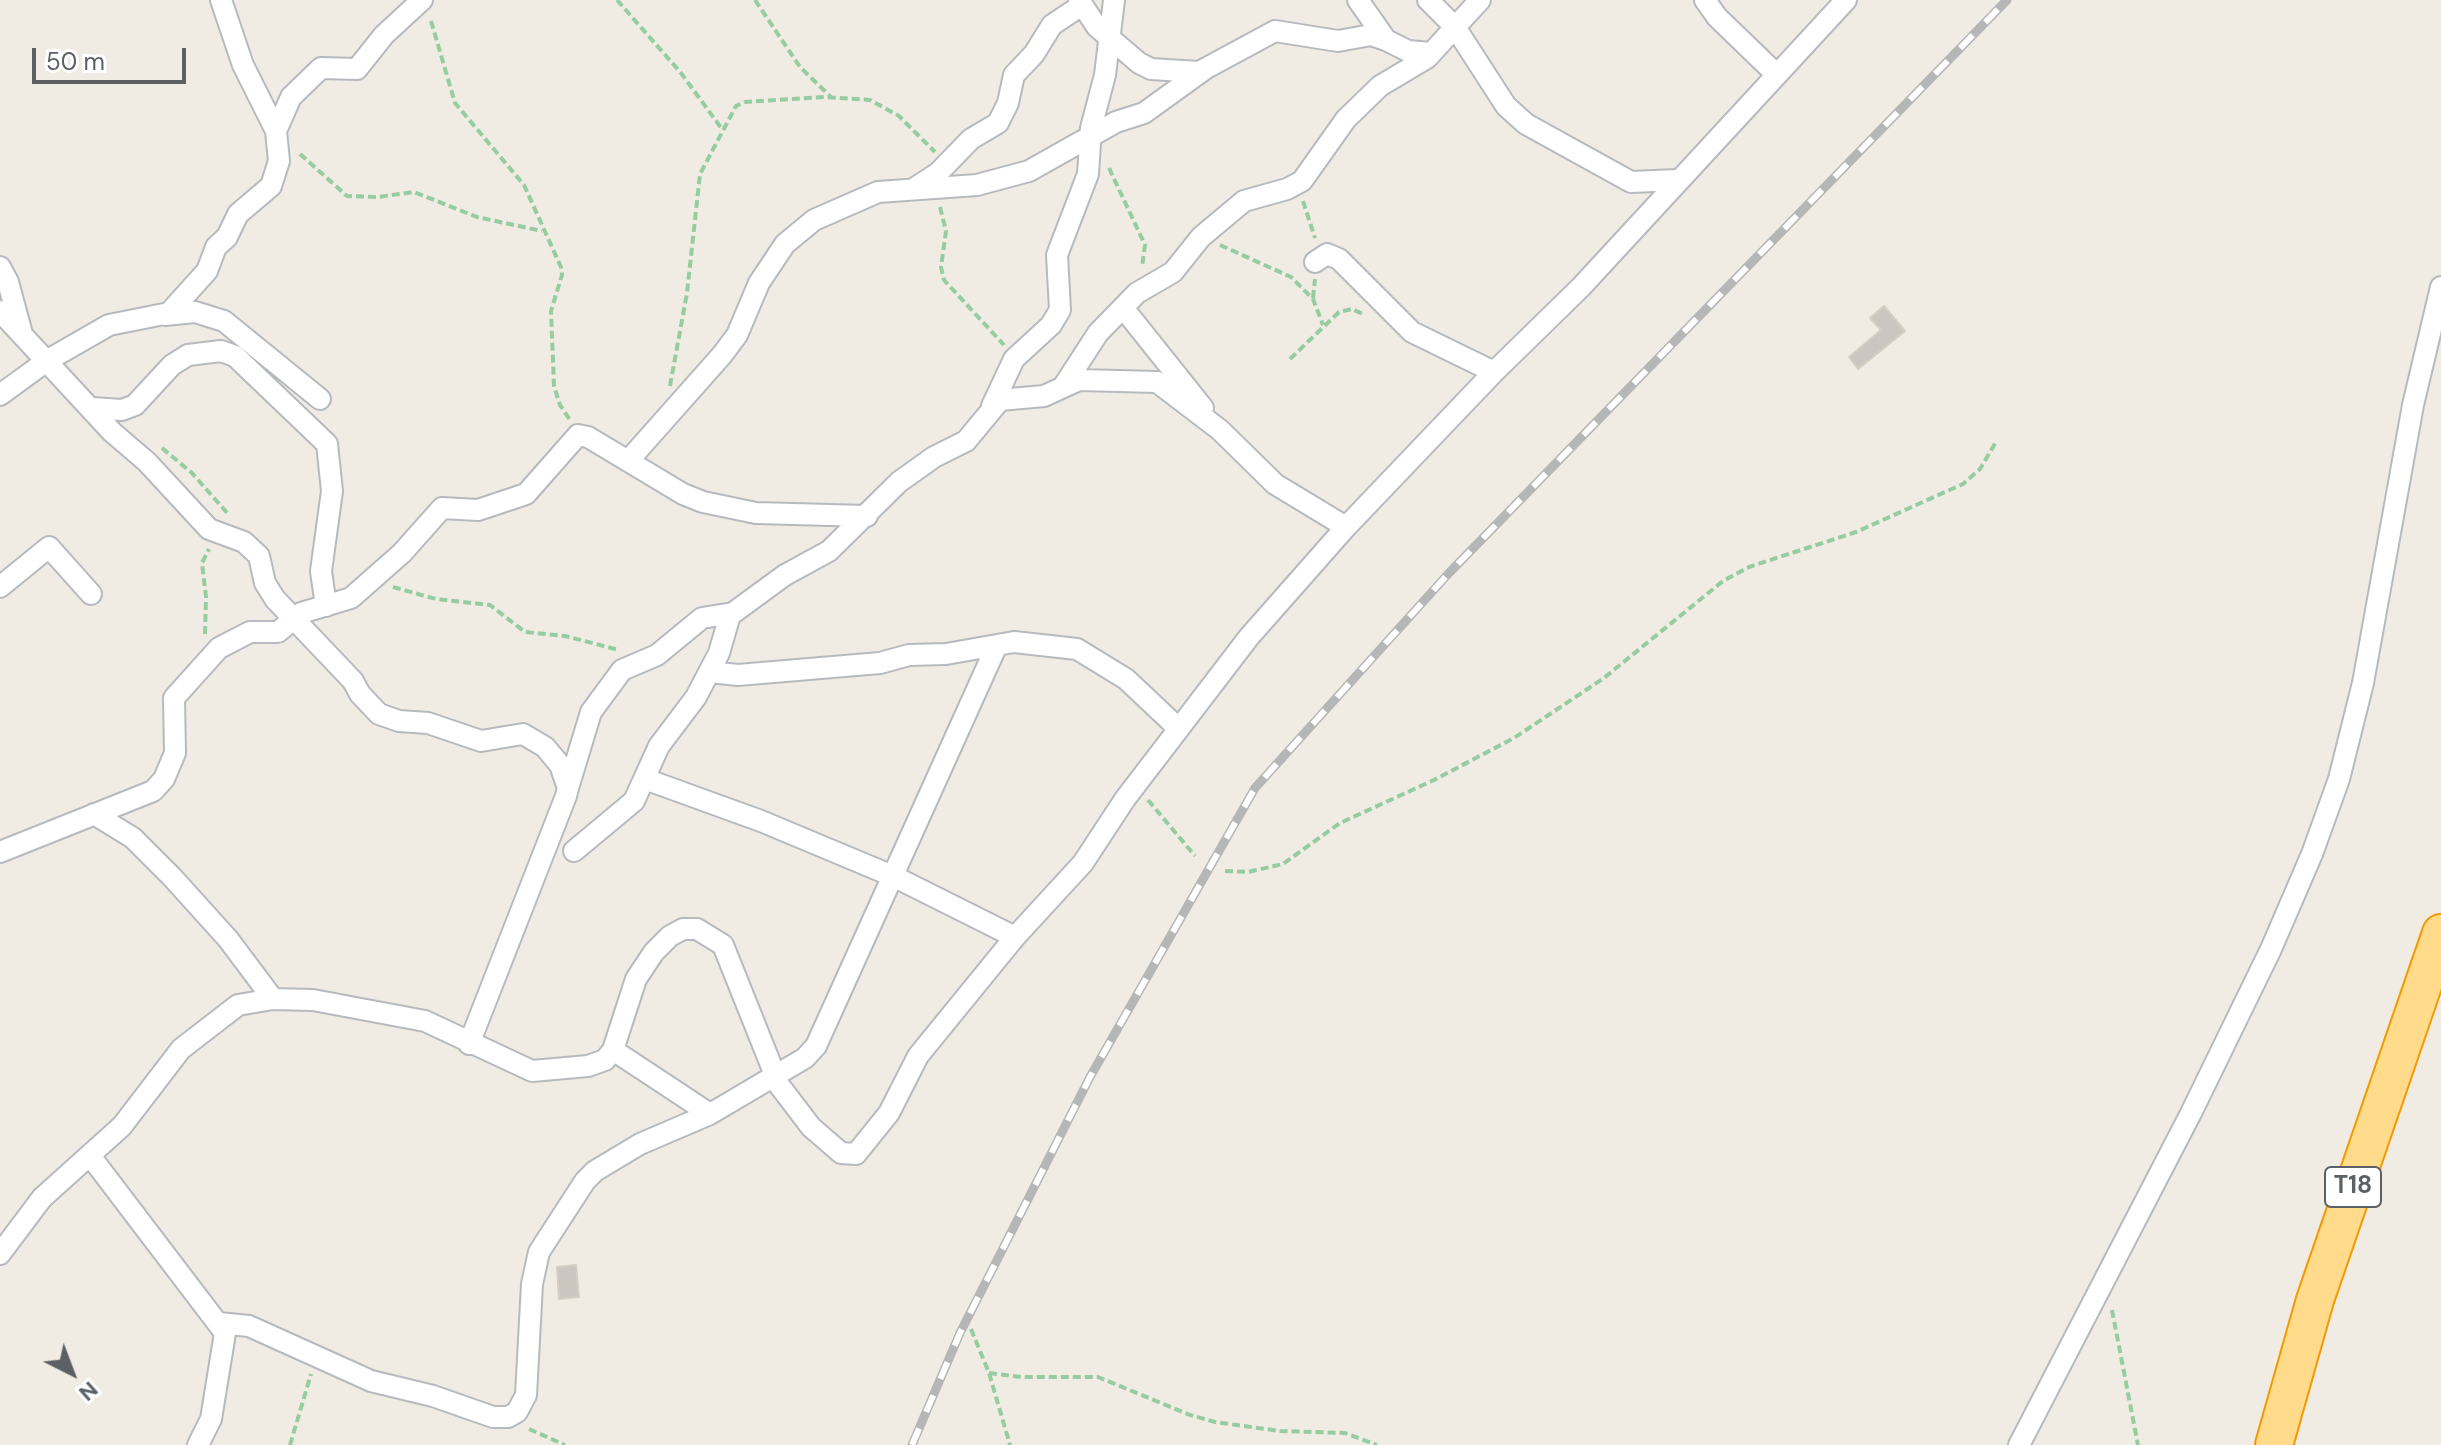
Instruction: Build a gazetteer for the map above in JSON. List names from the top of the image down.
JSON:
{
  "streets": {
    "highway": ["T18"]
  },
  "scale_bar": "50 m",
  "north": "bottom right"
}
